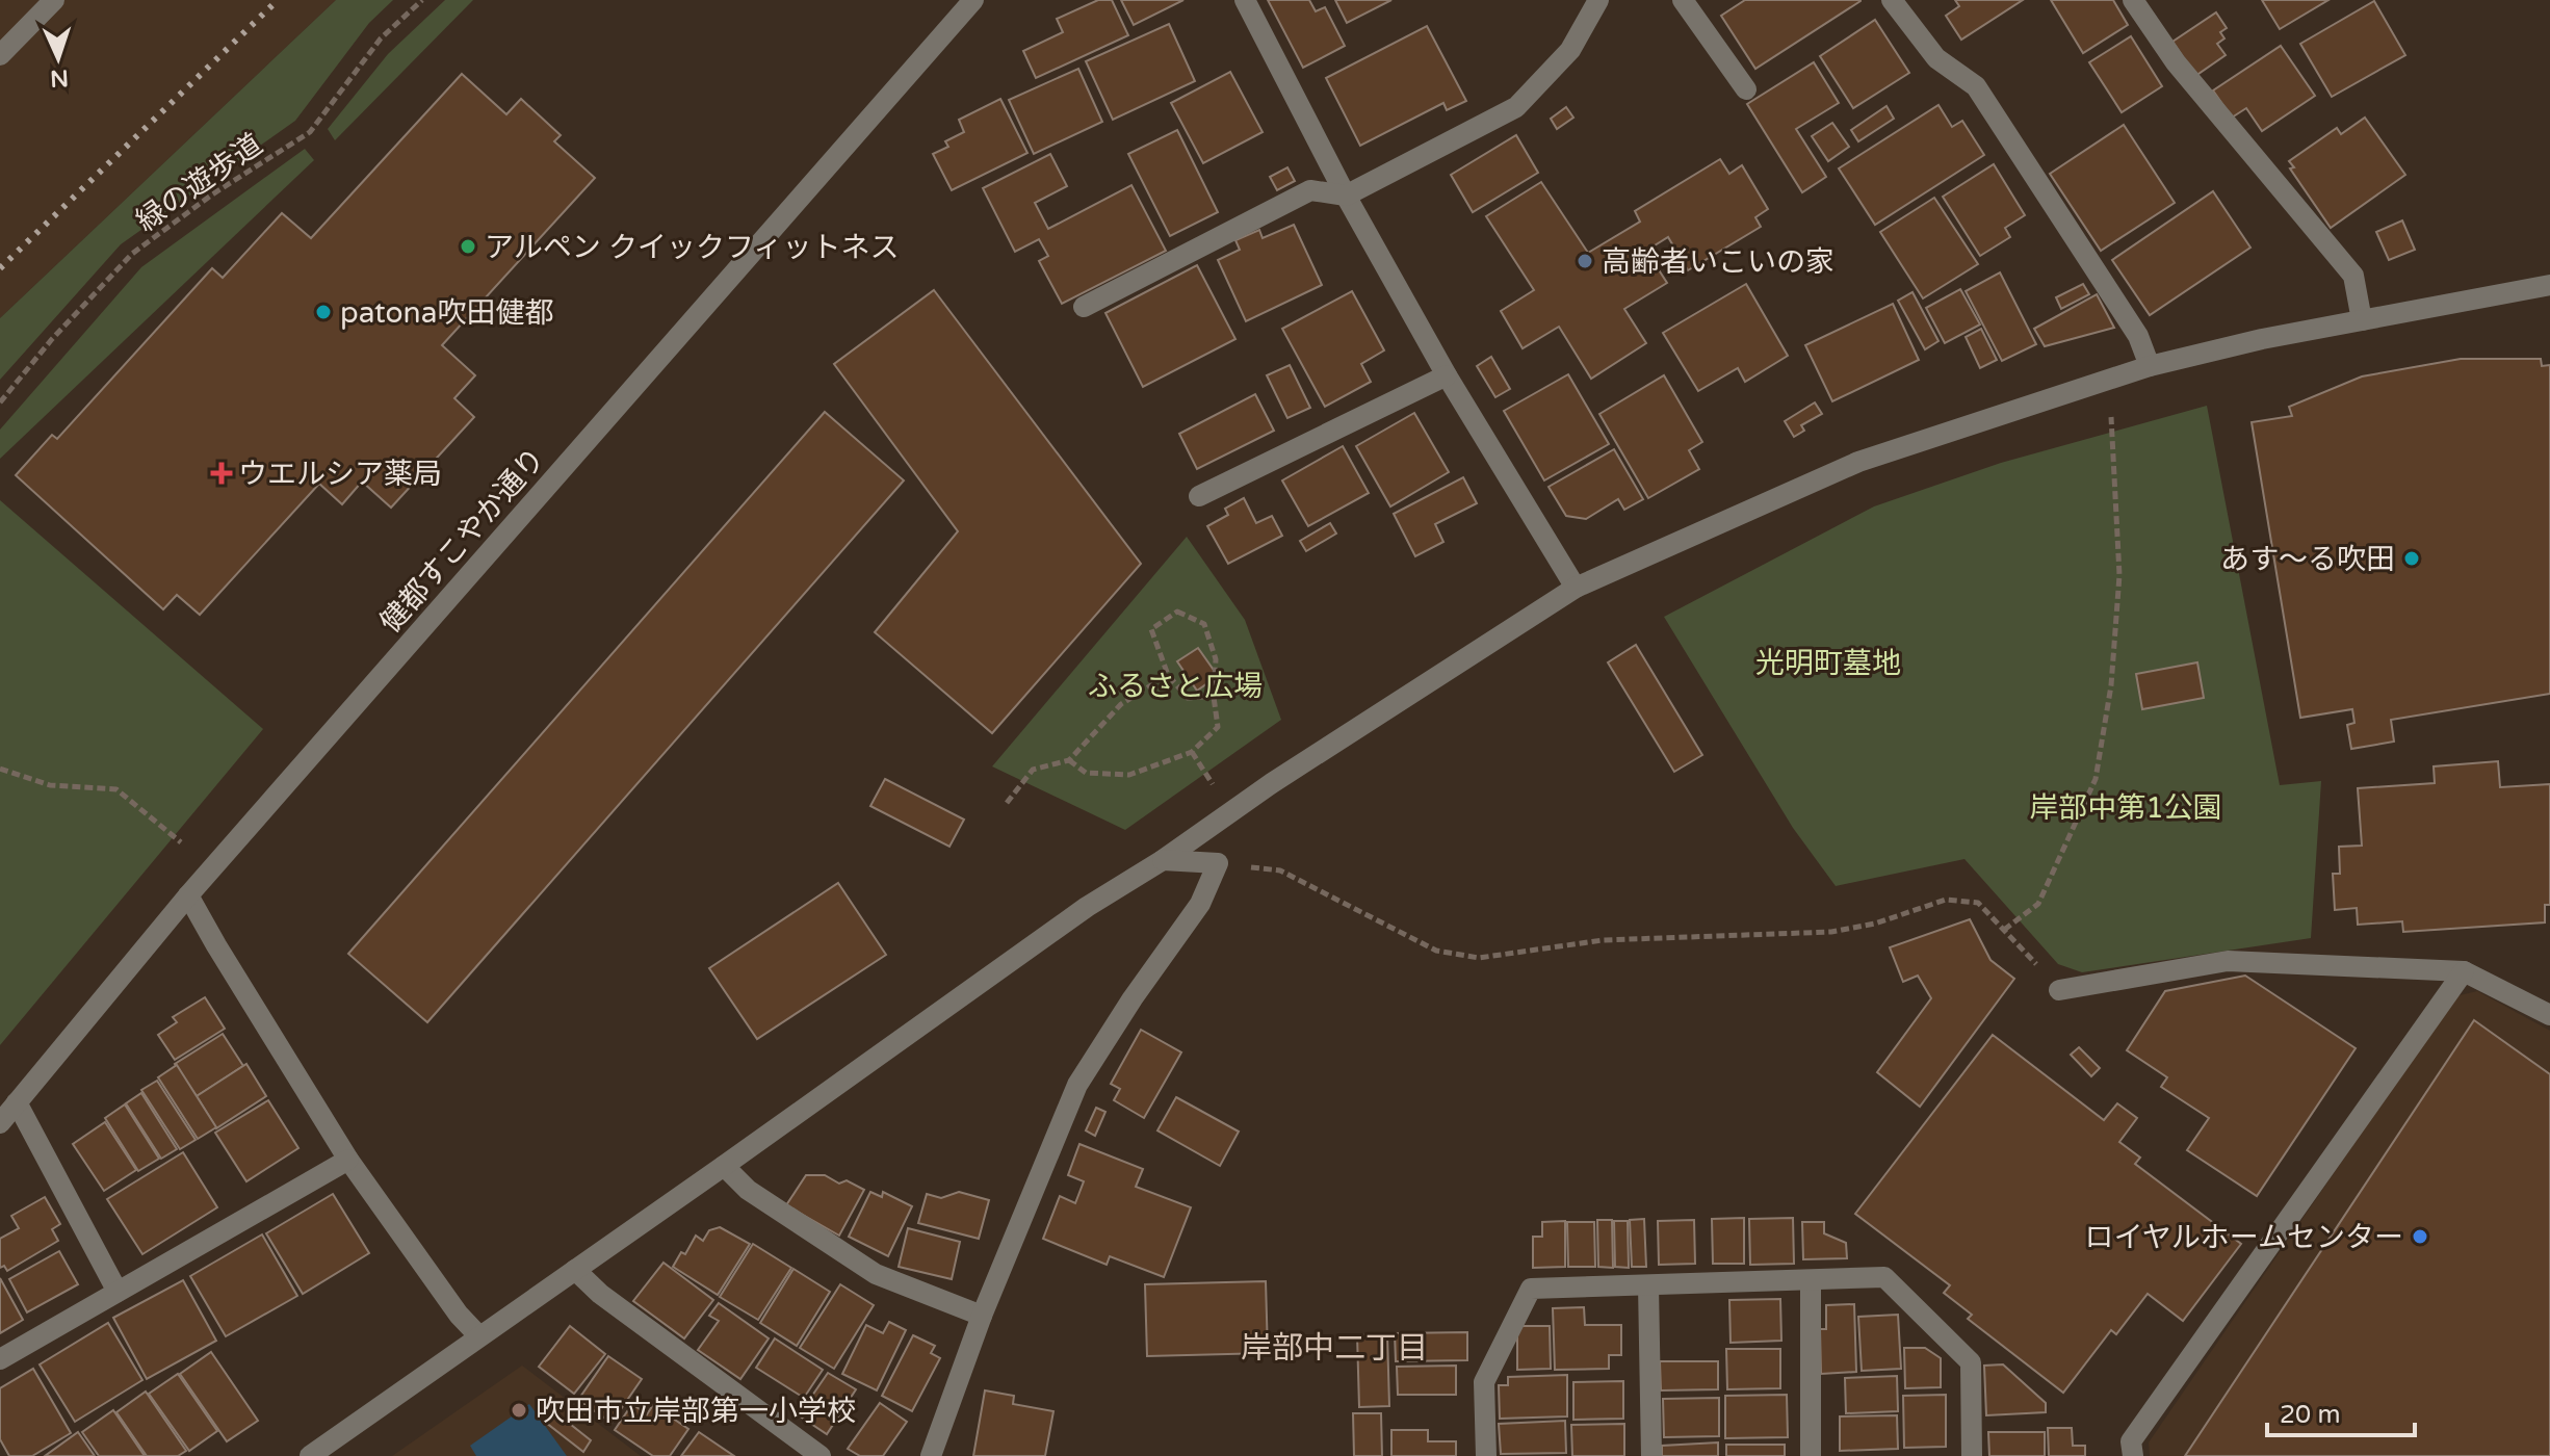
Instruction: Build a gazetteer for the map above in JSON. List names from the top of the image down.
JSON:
{
  "streets": {
    "street": ["健都すこやか通り"],
    "path": ["緑の遊歩道"]
  },
  "districts": ["岸部中二丁目"],
  "parks": ["光明町墓地", "ふるさと広場", "岸部中第1公園"],
  "places": {
    "other": [
      "アルペン クイックフィットネス",
      "高齢者いこいの家",
      "patona吹田健都",
      "あす～る吹田",
      "ロイヤルホームセンター",
      "吹田市立岸部第一小学校"
    ],
    "health": ["ウエルシア薬局"]
  },
  "scale_bar": "20 m",
  "north": "bottom"
}
